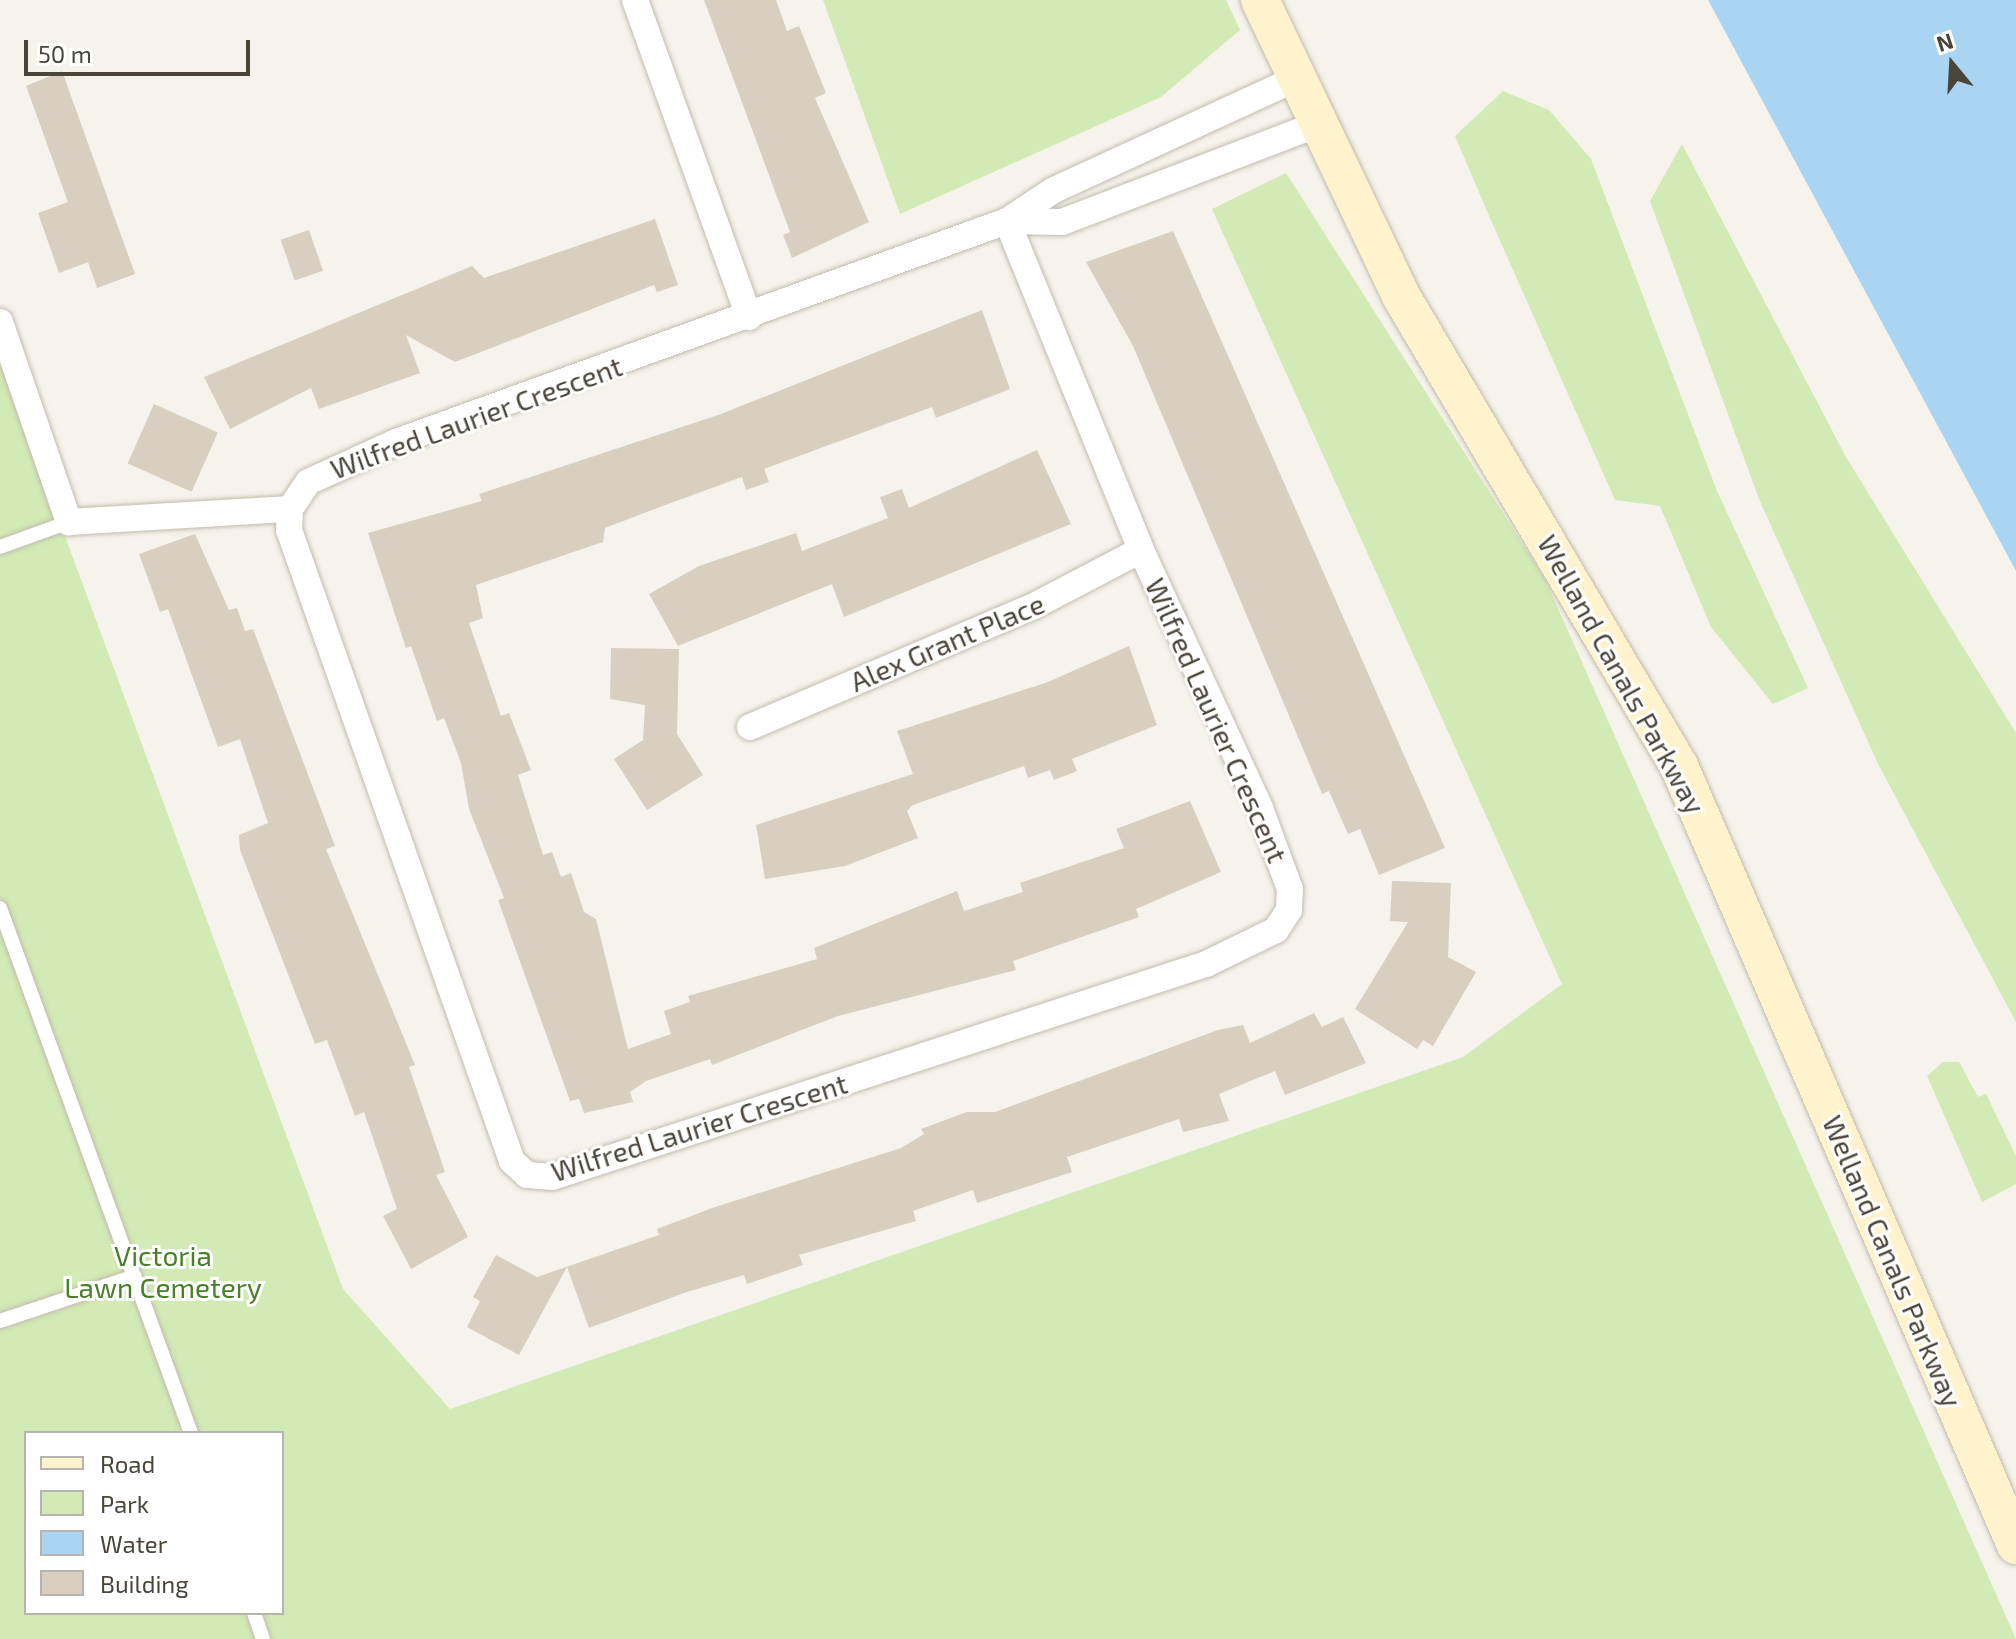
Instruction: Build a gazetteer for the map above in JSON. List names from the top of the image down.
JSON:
{
  "streets": {
    "main road": ["Welland Canals Parkway"],
    "street": ["Wilfred Laurier Crescent", "Alex Grant Place"]
  },
  "crossings": [
    ["Wilfred Laurier Crescent", "Alex Grant Place"],
    ["Wilfred Laurier Crescent", "Welland Canals Parkway"]
  ],
  "parks": ["Victoria Lawn Cemetery"],
  "legend": [
    "Road",
    "Park",
    "Water",
    "Building"
  ],
  "scale_bar": "50 m",
  "north": "top"
}
